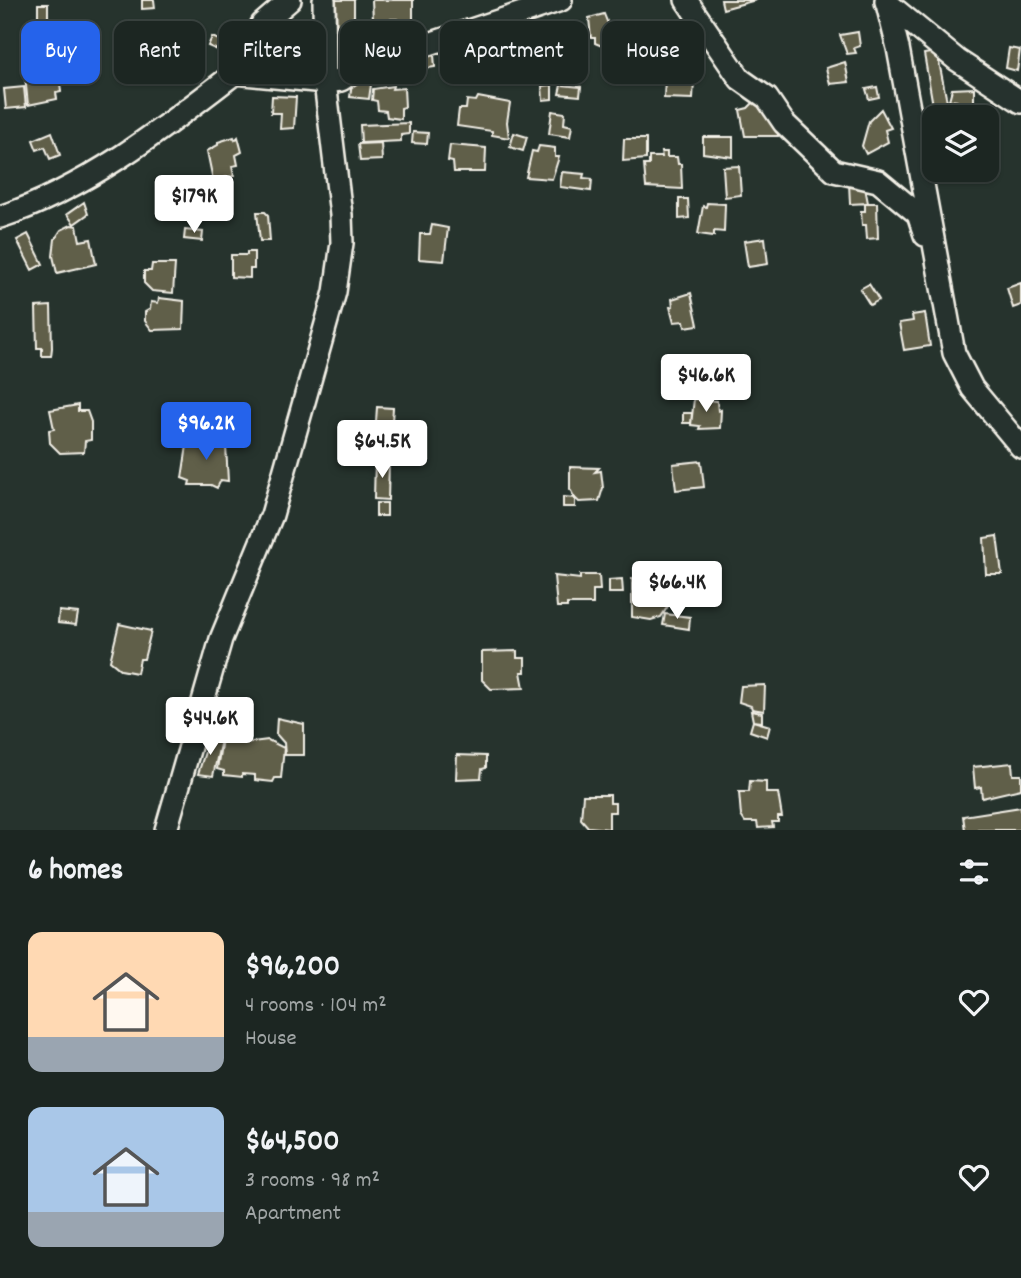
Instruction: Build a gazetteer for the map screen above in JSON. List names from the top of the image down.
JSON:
{
  "page": {
    "chip": [
      "Buy",
      "Rent",
      "Filters",
      "New",
      "Apartment",
      "House"
    ],
    "price": [
      "$179K",
      "$46.6K",
      "$96.2K",
      "$64.5K",
      "$66.4K",
      "$44.6K"
    ],
    "heading": "6 homes",
    "list": [
      {
        "name": "$96,200",
        "note": "4 rooms · 104 m² · House"
      },
      {
        "name": "$64,500",
        "note": "3 rooms · 98 m² · Apartment"
      }
    ]
  }
}
